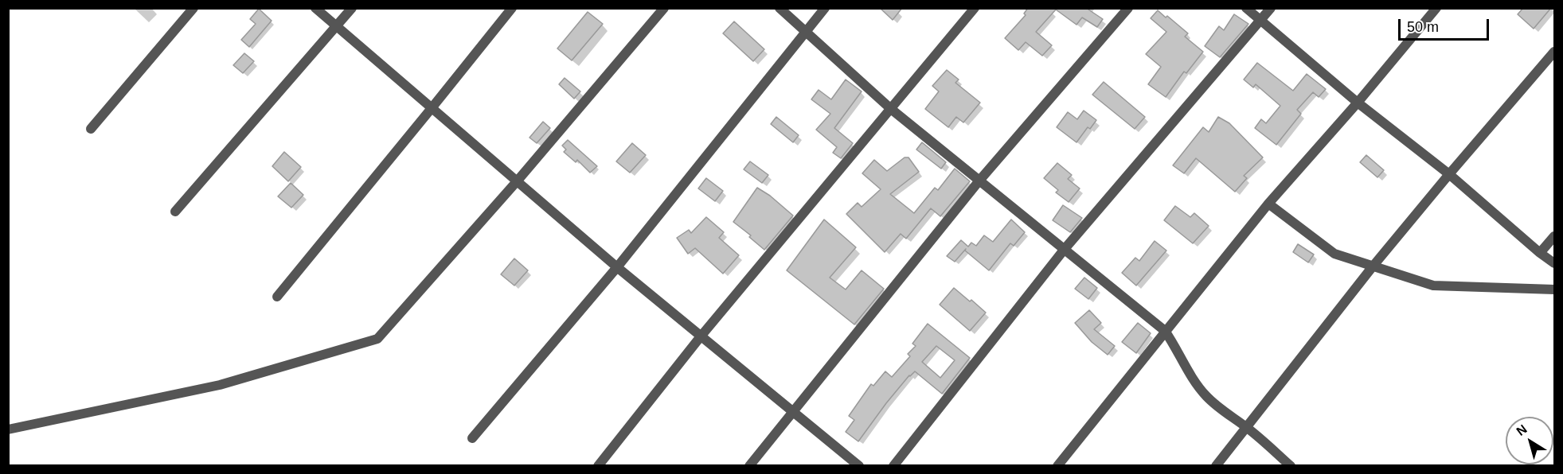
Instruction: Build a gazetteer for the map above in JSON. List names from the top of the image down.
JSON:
{
  "scale_bar": "50 m",
  "north": "top left"
}
